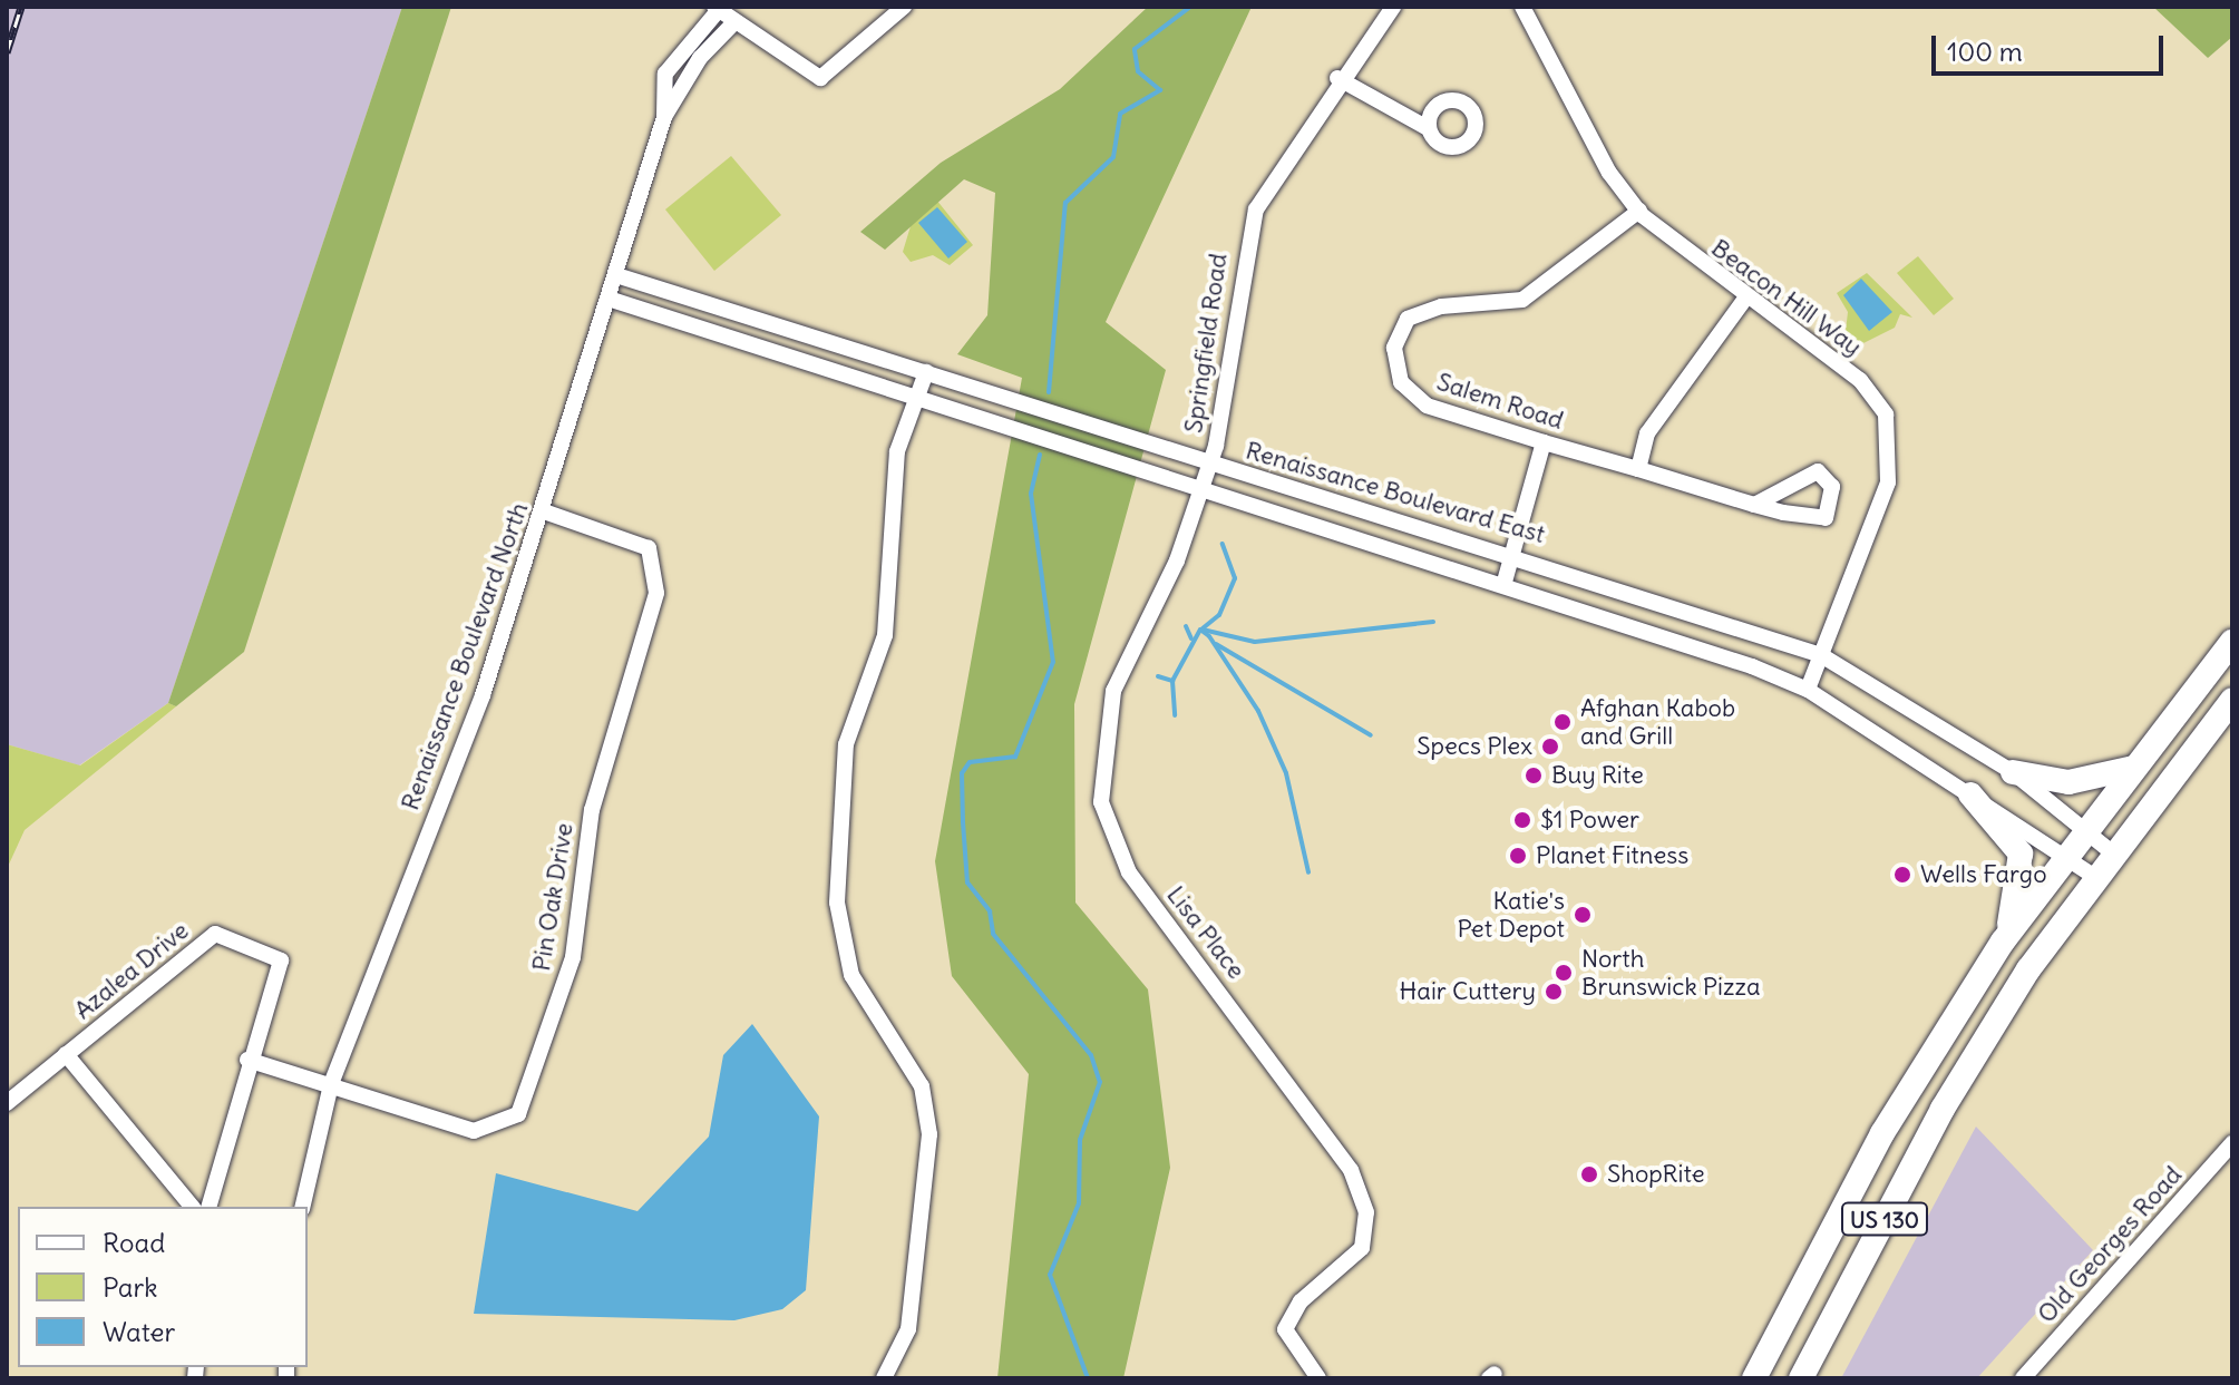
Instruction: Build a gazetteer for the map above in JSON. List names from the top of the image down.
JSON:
{
  "streets": {
    "highway": ["US 130"],
    "street": [
      "Beacon Hill Way",
      "Springfield Road",
      "Salem Road",
      "Renaissance Boulevard East",
      "Renaissance Boulevard North",
      "Pin Oak Drive",
      "Lisa Place",
      "Azalea Drive",
      "Old Georges Road"
    ]
  },
  "crossings": [
    ["Beacon Hill Way", "Salem Road"],
    ["Beacon Hill Way", "Renaissance Boulevard East"],
    ["Springfield Road", "Renaissance Boulevard East"],
    ["Springfield Road", "Lisa Place"],
    ["Renaissance Boulevard East", "Renaissance Boulevard North"],
    ["Renaissance Boulevard East", "Lisa Place"],
    ["Renaissance Boulevard East", "US 130"],
    ["Renaissance Boulevard North", "Pin Oak Drive"]
  ],
  "places": [
    "Afghan Kabob and Grill",
    "Specs Plex",
    "Buy Rite",
    "$1 Power",
    "Planet Fitness",
    "Wells Fargo",
    "Katie's Pet Depot",
    "North Brunswick Pizza",
    "Hair Cuttery",
    "ShopRite"
  ],
  "legend": ["Road", "Park", "Water"],
  "scale_bar": "100 m"
}
